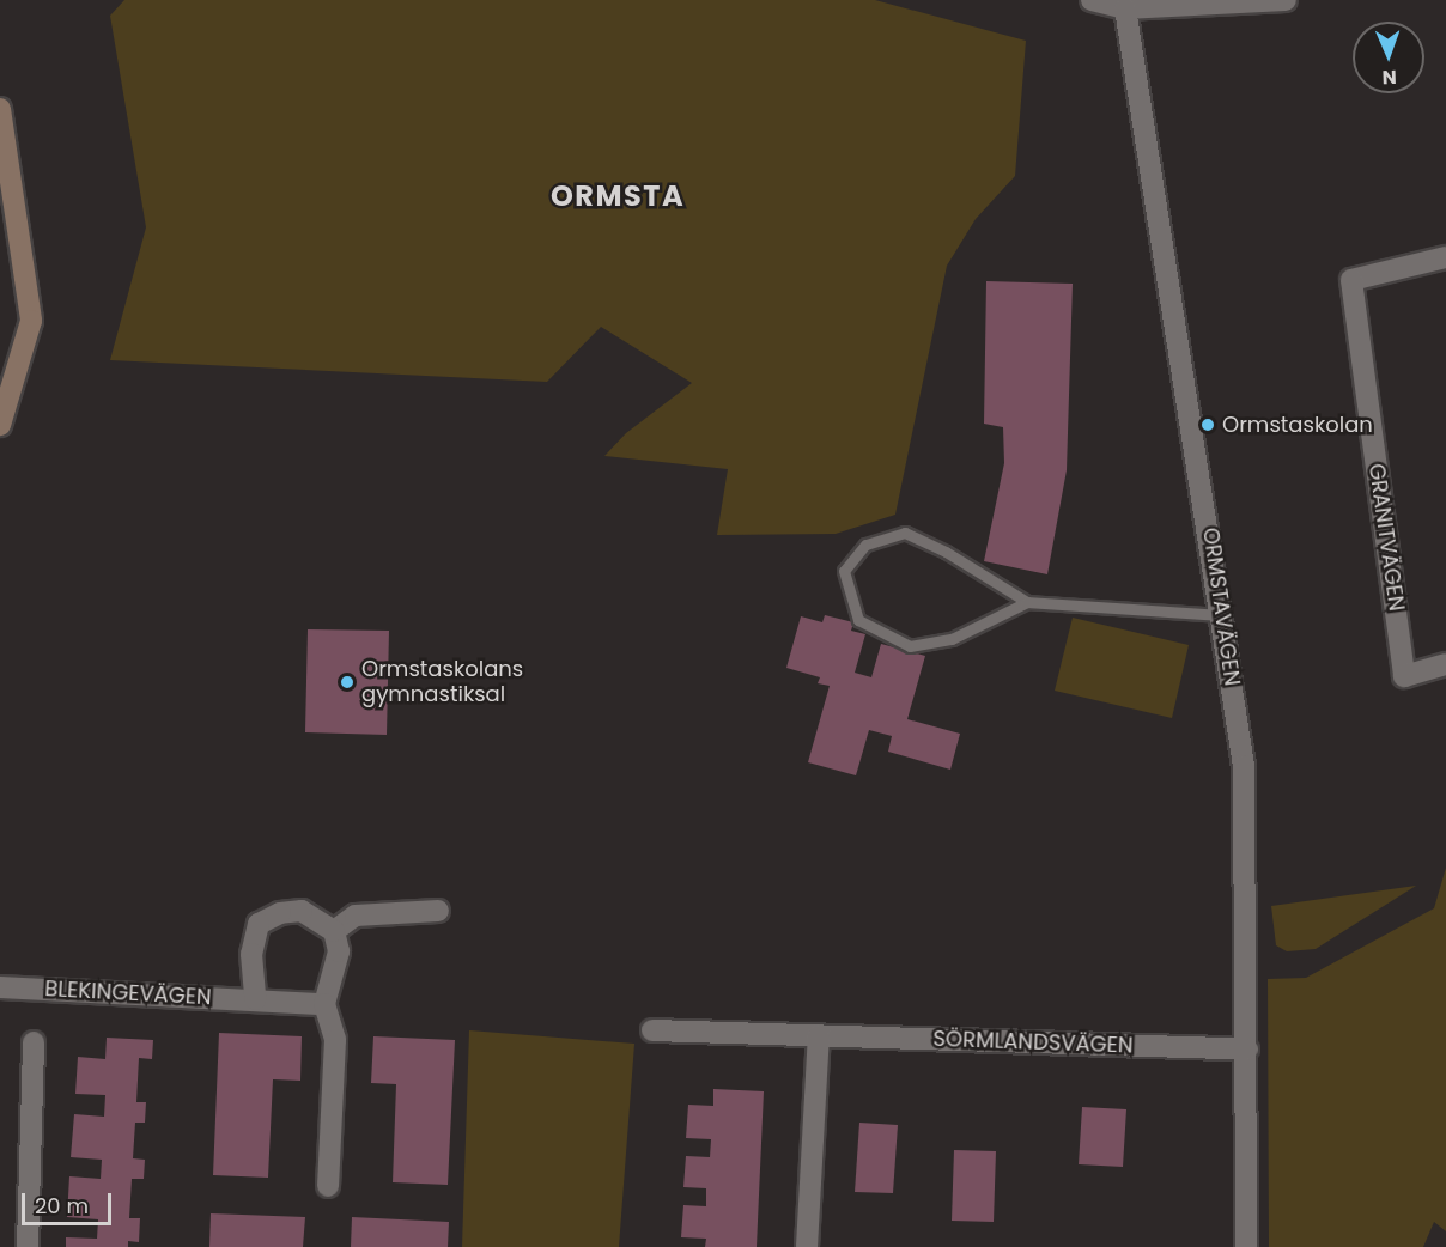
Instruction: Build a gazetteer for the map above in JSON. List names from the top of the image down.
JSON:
{
  "streets": {
    "street": [
      "GRANITVÄGEN",
      "ORMSTAVÄGEN",
      "BLEKINGEVÄGEN",
      "SÖRMLANDSVÄGEN"
    ]
  },
  "crossings": [
    ["ORMSTAVÄGEN", "SÖRMLANDSVÄGEN"]
  ],
  "districts": ["ORMSTA"],
  "places": ["Ormstaskolan", "Ormstaskolans gymnastiksal"],
  "scale_bar": "20 m",
  "north": "bottom"
}
